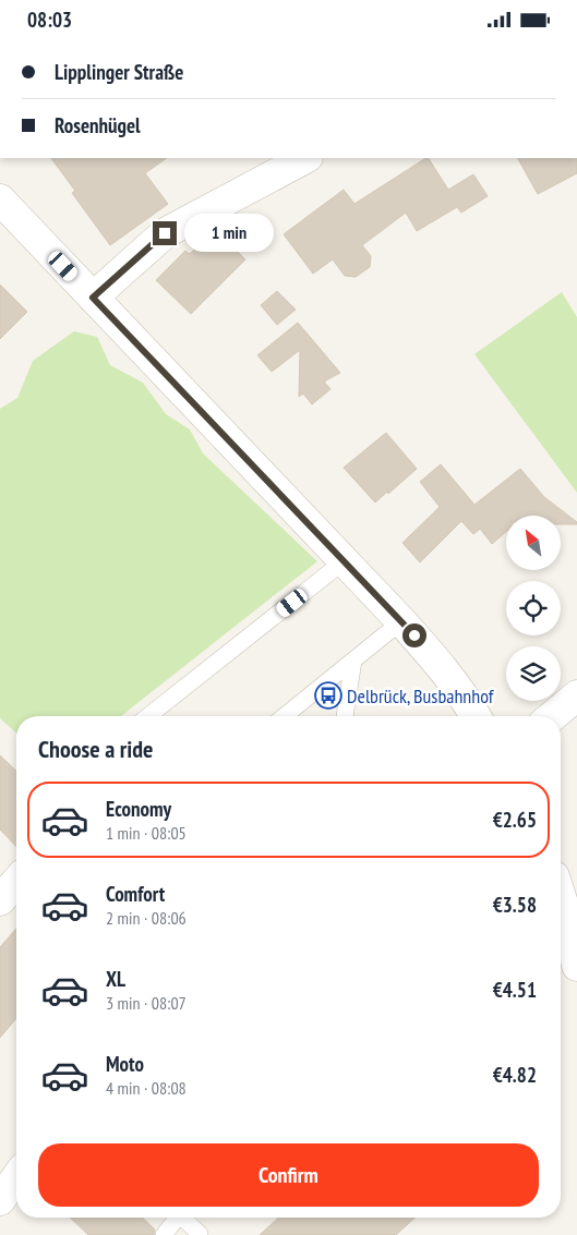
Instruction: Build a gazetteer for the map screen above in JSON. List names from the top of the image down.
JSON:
{
  "places": {
    "bus stop": ["Delbrück, Busbahnhof"]
  },
  "north": "top left",
  "page": {
    "status": "08:03",
    "banner": ["Lipplinger Straße", "Rosenhügel"],
    "bubble": "1 min",
    "heading": "Choose a ride",
    "list": [
      {
        "name": "Economy",
        "note": "1 min · 08:05",
        "value": "€2.65"
      },
      {
        "name": "Comfort",
        "note": "2 min · 08:06",
        "value": "€3.58"
      },
      {
        "name": "XL",
        "note": "3 min · 08:07",
        "value": "€4.51"
      },
      {
        "name": "Moto",
        "note": "4 min · 08:08",
        "value": "€4.82"
      }
    ],
    "buttons": "Confirm"
  }
}
